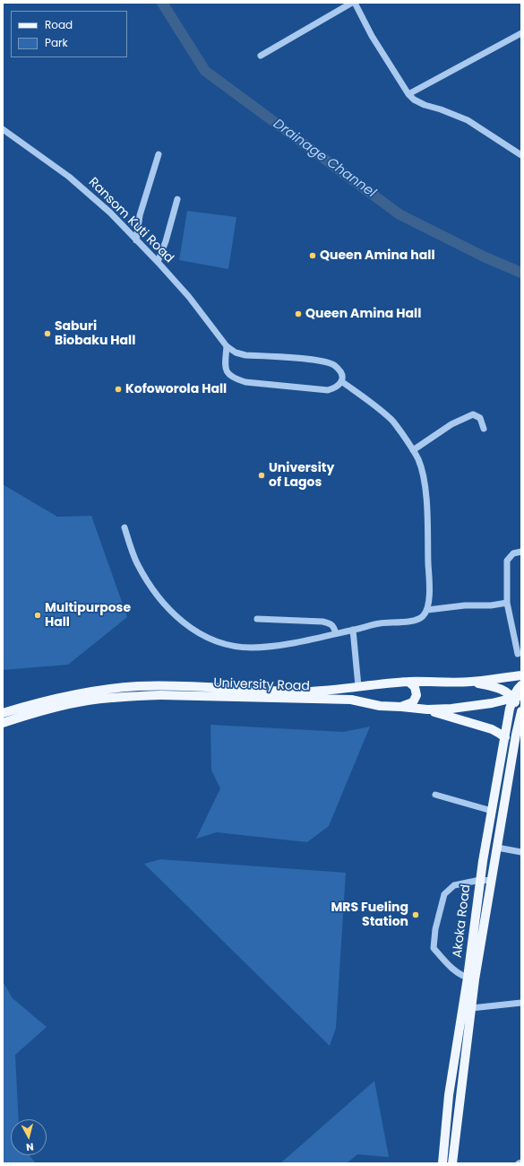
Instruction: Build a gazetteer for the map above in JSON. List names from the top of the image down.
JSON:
{
  "streets": {
    "main road": ["University Road", "Akoka Road"],
    "street": ["Ransom Kuti Road"]
  },
  "crossings": [
    ["University Road", "Akoka Road"]
  ],
  "water": ["Drainage Channel"],
  "places": [
    "Queen Amina hall",
    "Queen Amina Hall",
    "Saburi Biobaku Hall",
    "Kofoworola Hall",
    "University of Lagos",
    "Multipurpose Hall",
    "MRS Fueling Station"
  ],
  "legend": ["Road", "Park"],
  "north": "bottom"
}
